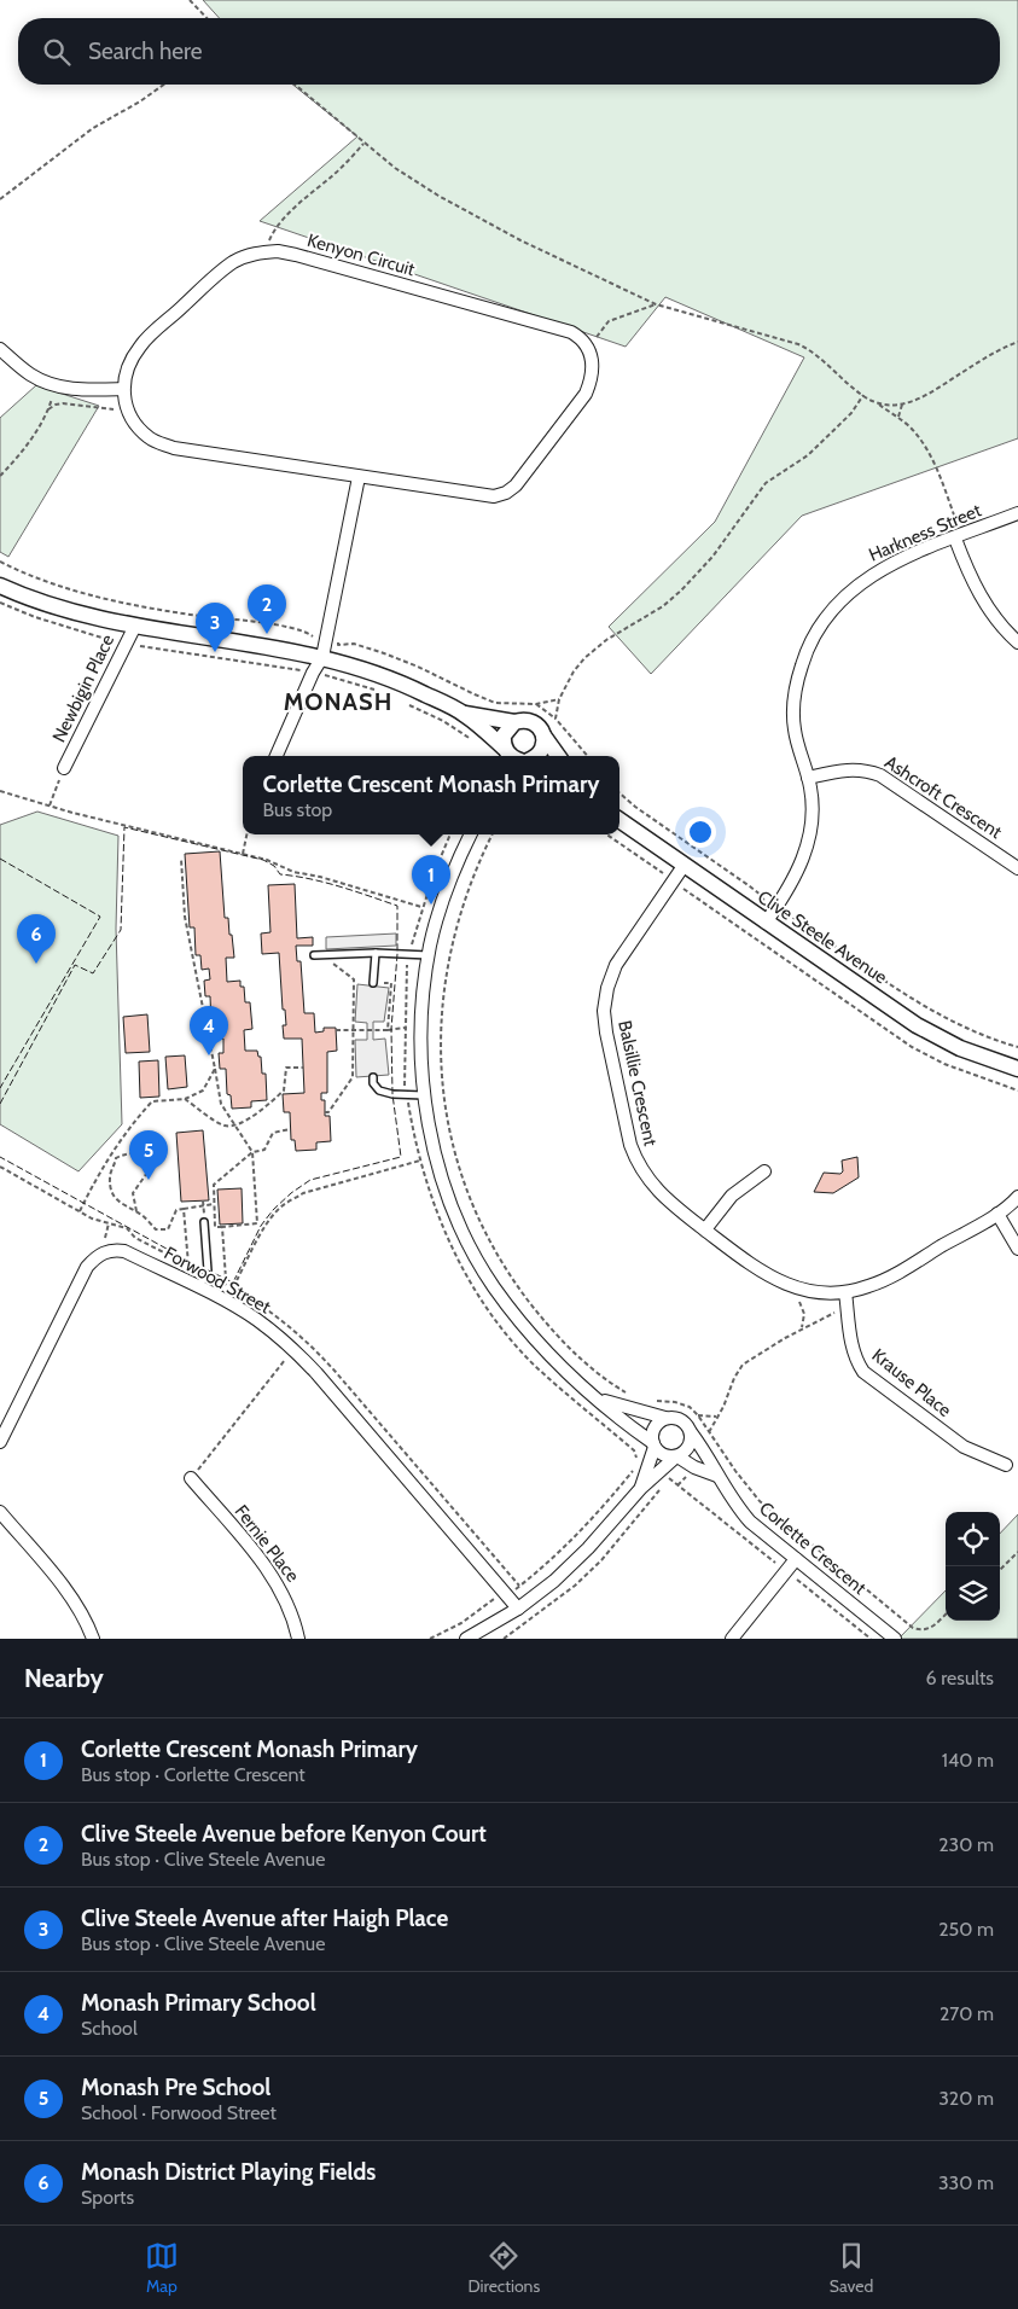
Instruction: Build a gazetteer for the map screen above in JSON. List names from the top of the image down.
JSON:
{
  "streets": {
    "street": [
      "Kenyon Circuit",
      "Harkness Street",
      "Newbigin Place",
      "Ashcroft Crescent",
      "Clive Steele Avenue",
      "Balsillie Crescent",
      "Forwood Street",
      "Krause Place",
      "Fernie Place",
      "Corlette Crescent"
    ]
  },
  "crossings": [
    ["Harkness Street", "Ashcroft Crescent"],
    ["Harkness Street", "Clive Steele Avenue"],
    ["Clive Steele Avenue", "Balsillie Crescent"],
    ["Balsillie Crescent", "Krause Place"]
  ],
  "districts": ["MONASH"],
  "page": {
    "search": "Search here",
    "pins": [
      "2",
      "3",
      "1",
      "6",
      "4",
      "5"
    ],
    "popup": ["Corlette Crescent Monash Primary", "Bus stop"],
    "heading": ["Nearby", "6 results"],
    "list": [
      {
        "mark": "1",
        "name": "Corlette Crescent Monash Primary",
        "note": "Bus stop · Corlette Crescent",
        "value": "140 m"
      },
      {
        "mark": "2",
        "name": "Clive Steele Avenue before Kenyon Court",
        "note": "Bus stop · Clive Steele Avenue",
        "value": "230 m"
      },
      {
        "mark": "3",
        "name": "Clive Steele Avenue after Haigh Place",
        "note": "Bus stop · Clive Steele Avenue",
        "value": "250 m"
      },
      {
        "mark": "4",
        "name": "Monash Primary School",
        "note": "School",
        "value": "270 m"
      },
      {
        "mark": "5",
        "name": "Monash Pre School",
        "note": "School · Forwood Street",
        "value": "320 m"
      },
      {
        "mark": "6",
        "name": "Monash District Playing Fields",
        "note": "Sports",
        "value": "330 m"
      }
    ],
    "nav": ["Map", "Directions", "Saved"]
  }
}
